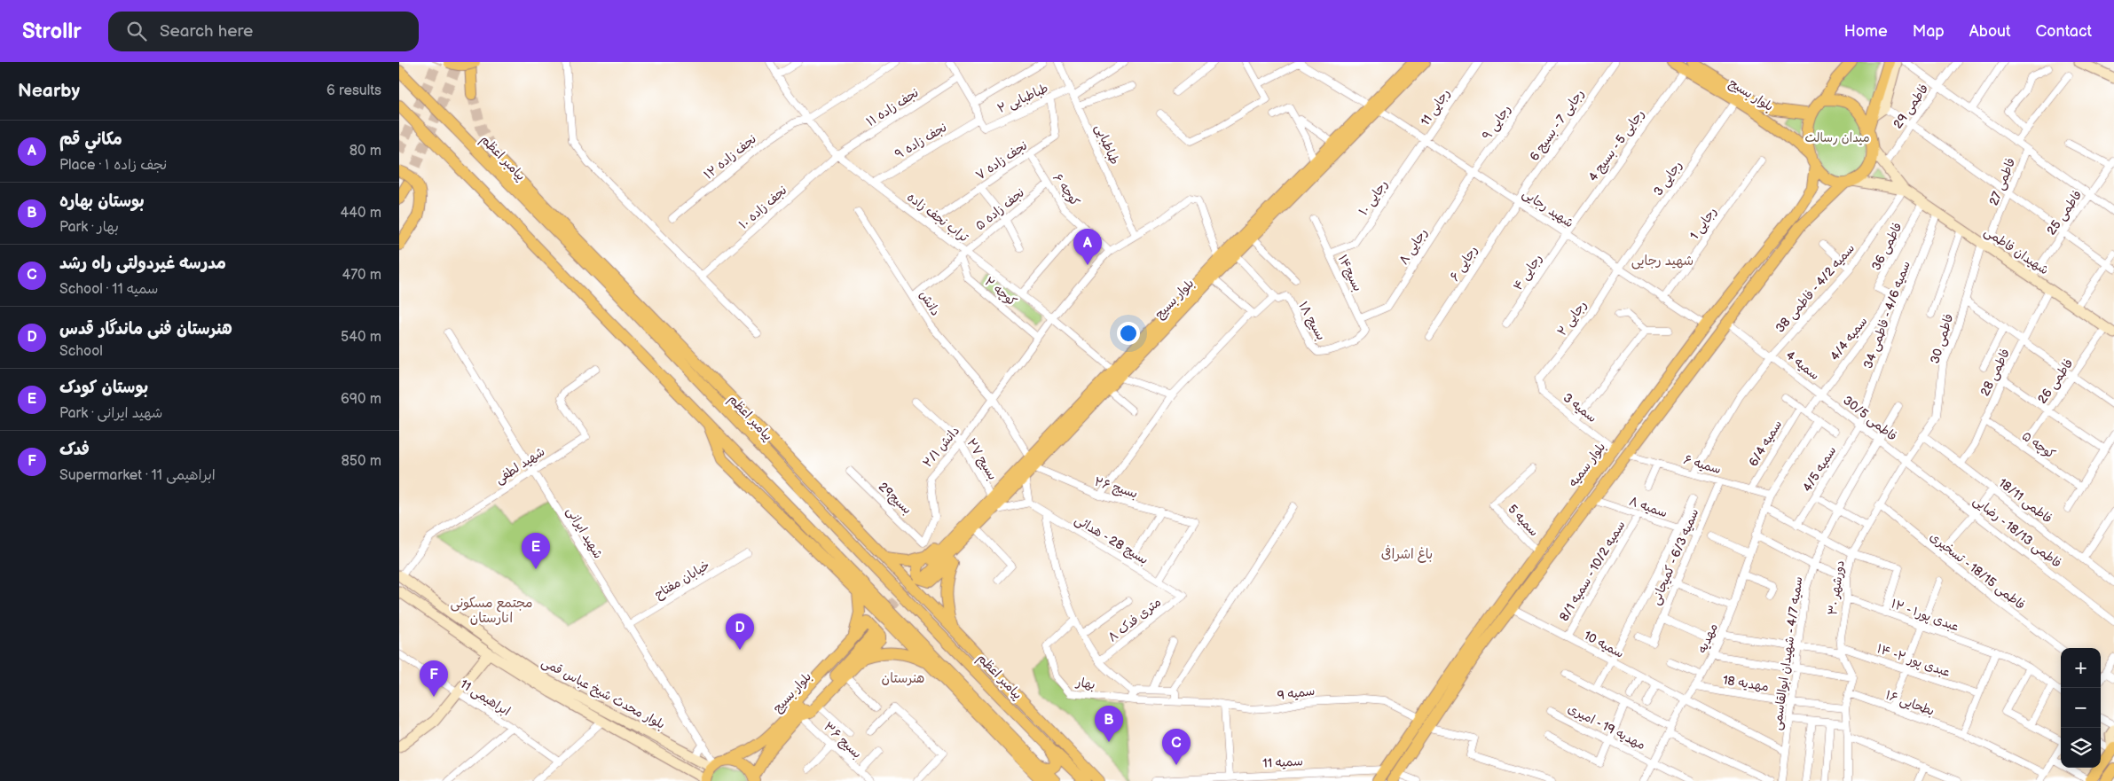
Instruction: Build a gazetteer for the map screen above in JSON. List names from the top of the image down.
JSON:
{
  "streets": {
    "main road": [
      "بلوار بسیج",
      "پیامبر اعظم",
      "شهیدان فاطمی",
      "بلوار سمیه",
      "بلوار محدث شیخ عباس قمی"
    ],
    "street": [
      "طباطبایی ۲",
      "فاطمی 29",
      "نجف زاده ۱۱",
      "رجایی 11",
      "رجایی ۹",
      "رجایی 7 - بسیج 6",
      "نجف زاده ۹",
      "طباطبایی",
      "رجایی 5 - بسیج 4",
      "نجف زاده ۱۲",
      "نجف زاده ۷",
      "رجایی 3",
      "فاطمی 27",
      "کوچه ۶",
      "رجایی ۱۰",
      "نجف زاده ۱۰",
      "شهید رجایی",
      "نجف زاده ۵",
      "فاطمی 25",
      "تراب نجف زاده",
      "رجایی 1",
      "رجایی ۸",
      "فاطمی 36",
      "رجایی ۶",
      "رجایی ۴",
      "بسیج۱۴",
      "سمیه 4/2 - فاطمی 38",
      "کوچه ۲",
      "دانش",
      "سمیه 4/6 - فاطمی 34",
      "رجایی ۲",
      "بسیج ۱۸",
      "سمیه 4/4",
      "فاطمی 30",
      "سمیه 4",
      "فاطمی 28",
      "فاطمی 26",
      "سمیه 3",
      "فاطمی 30/5",
      "سمیه 6/4",
      "کوچه ۵",
      "دانش ۲/۱",
      "بسیج ۲۷",
      "سمیه ۶",
      "شهید لطفی",
      "سمیه 4/5",
      "بسیج ۲۶",
      "بسیج29",
      "فاطمی 18/11",
      "سمیه ۸",
      "سمیه 5",
      "فاطمی 18/13 - رضایی",
      "شهید ایرانی",
      "بسیج 28 - هدائی",
      "سمیه 6/3 - کمیجانی",
      "سمیه 10/2 - سمیه 8/1",
      "فاطمی 18/15 - تسخیری",
      "خیابان مفتاح",
      "دورشهر ۳۰",
      "عبدی پور۱ - ۱۲",
      "۸ متری فدک",
      "مهدیه",
      "سمیه 10",
      "سمیه 4/7 - شهیدان ابوالقاسمی",
      "عبدی پور ۲- ۱۴",
      "بهار",
      "مهدیه 18",
      "سمیه 9",
      "ابراهیمی 11",
      "بطحایی ۱۶",
      "مهدیه 19 - امیری",
      "بسیج ۳۶",
      "سمیه 11"
    ]
  },
  "crossings": [
    ["بلوار بسیج", "رجایی 5 - بسیج 4"],
    ["بلوار بسیج", "رجایی 3"],
    ["بلوار بسیج", "شهید رجایی"],
    ["بلوار بسیج", "تراب نجف زاده"],
    ["بلوار بسیج", "دانش"],
    ["بلوار بسیج", "بسیج ۱۸"],
    ["بلوار بسیج", "دانش ۲/۱"],
    ["بلوار بسیج", "بسیج ۲۷"],
    ["بلوار بسیج", "بلوار سمیه"],
    ["بلوار بسیج", "بسیج ۲۶"],
    ["بلوار بسیج", "شهید ایرانی"],
    ["بلوار بسیج", "بلوار محدث شیخ عباس قمی"],
    ["بلوار بسیج", "بسیج ۳۶"],
    ["طباطبایی ۲", "نجف زاده ۹"],
    ["طباطبایی ۲", "طباطبایی"],
    ["طباطبایی ۲", "نجف زاده ۷"],
    ["نجف زاده ۱۱", "نجف زاده ۱۰"],
    ["نجف زاده ۱۱", "تراب نجف زاده"],
    ["رجایی 11", "رجایی ۱۰"],
    ["رجایی 11", "شهید رجایی"],
    ["رجایی ۹", "شهید رجایی"],
    ["رجایی ۹", "رجایی ۸"],
    ["رجایی 7 - بسیج 6", "شهید رجایی"],
    ["رجایی 7 - بسیج 6", "رجایی ۶"],
    ["نجف زاده ۹", "تراب نجف زاده"],
    ["طباطبایی", "دانش ۲/۱"],
    ["رجایی 5 - بسیج 4", "شهید رجایی"],
    ["رجایی 5 - بسیج 4", "رجایی ۴"],
    ["نجف زاده ۱۲", "تراب نجف زاده"],
    ["نجف زاده ۷", "کوچه ۶"],
    ["نجف زاده ۷", "تراب نجف زاده"],
    ["رجایی 3", "شهید رجایی"],
    ["رجایی 3", "رجایی ۲"],
    ["فاطمی 27", "شهیدان فاطمی"],
    ["فاطمی 27", "فاطمی 30"],
    ["کوچه ۶", "نجف زاده ۵"],
    ["کوچه ۶", "دانش ۲/۱"],
    ["رجایی ۱۰", "شهید رجایی"],
    ["رجایی ۱۰", "بسیج۱۴"],
    ["نجف زاده ۱۰", "تراب نجف زاده"],
    ["شهید رجایی", "رجایی 1"],
    ["شهید رجایی", "رجایی ۸"],
    ["شهید رجایی", "رجایی ۶"],
    ["شهید رجایی", "رجایی ۴"],
    ["شهید رجایی", "رجایی ۲"],
    ["شهید رجایی", "بلوار سمیه"],
    ["نجف زاده ۵", "تراب نجف زاده"],
    ["نجف زاده ۵", "کوچه ۲"],
    ["نجف زاده ۵", "دانش"],
    ["فاطمی 25", "شهیدان فاطمی"],
    ["تراب نجف زاده", "کوچه ۲"],
    ["تراب نجف زاده", "دانش ۲/۱"],
    ["رجایی ۸", "بسیج۱۴"],
    ["فاطمی 36", "شهیدان فاطمی"],
    ["فاطمی 36", "سمیه 4/4"],
    ["شهیدان فاطمی", "سمیه 4/2 - فاطمی 38"],
    ["شهیدان فاطمی", "سمیه 4/6 - فاطمی 34"],
    ["شهیدان فاطمی", "فاطمی 30"],
    ["شهیدان فاطمی", "فاطمی 28"],
    ["شهیدان فاطمی", "فاطمی 26"],
    ["بسیج۱۴", "بسیج ۱۸"],
    ["سمیه 4/2 - فاطمی 38", "سمیه 4"],
    ["سمیه 4/2 - فاطمی 38", "سمیه ۶"],
    ["کوچه ۲", "دانش ۲/۱"],
    ["دانش", "دانش ۲/۱"],
    ["دانش", "بسیج ۲۶"],
    ["سمیه 4/6 - فاطمی 34", "فاطمی 30/5"],
    ["سمیه 4/6 - فاطمی 34", "سمیه 4/5"],
    ["رجایی ۲", "سمیه 3"],
    ["سمیه 4/4", "سمیه 4"],
    ["سمیه 4/4", "فاطمی 30/5"],
    ["فاطمی 30", "فاطمی 30/5"],
    ["فاطمی 30", "فاطمی 18/11"],
    ["فاطمی 30", "فاطمی 18/13 - رضایی"],
    ["فاطمی 30", "دورشهر ۳۰"],
    ["سمیه 4", "فاطمی 30/5"],
    ["سمیه 4", "بلوار سمیه"],
    ["فاطمی 28", "کوچه ۵"],
    ["فاطمی 28", "فاطمی 18/11"],
    ["فاطمی 26", "کوچه ۵"],
    ["سمیه 3", "بلوار سمیه"],
    ["فاطمی 30/5", "سمیه 4/5"],
    ["فاطمی 30/5", "فاطمی 18/13 - رضایی"],
    ["فاطمی 30/5", "دورشهر ۳۰"],
    ["فاطمی 30/5", "سمیه 4/7 - شهیدان ابوالقاسمی"],
    ["سمیه 6/4", "سمیه ۶"],
    ["دانش ۲/۱", "بسیج ۲۷"],
    ["دانش ۲/۱", "بسیج29"],
    ["بلوار سمیه", "سمیه ۶"],
    ["بلوار سمیه", "سمیه ۸"],
    ["بلوار سمیه", "سمیه 5"],
    ["بلوار سمیه", "سمیه 10"],
    ["بلوار سمیه", "سمیه 9"],
    ["بلوار سمیه", "سمیه 11"],
    ["سمیه ۶", "سمیه 6/3 - کمیجانی"],
    ["سمیه ۶", "مهدیه"],
    ["شهید لطفی", "شهید ایرانی"],
    ["شهید لطفی", "بلوار محدث شیخ عباس قمی"],
    ["بسیج ۲۶", "بسیج 28 - هدائی"],
    ["سمیه ۸", "سمیه 6/3 - کمیجانی"],
    ["سمیه ۸", "سمیه 10/2 - سمیه 8/1"],
    ["فاطمی 18/13 - رضایی", "دورشهر ۳۰"],
    ["شهید ایرانی", "خیابان مفتاح"],
    ["شهید ایرانی", "بلوار محدث شیخ عباس قمی"],
    ["بسیج 28 - هدائی", "۸ متری فدک"],
    ["سمیه 10/2 - سمیه 8/1", "سمیه 10"],
    ["فاطمی 18/15 - تسخیری", "دورشهر ۳۰"],
    ["دورشهر ۳۰", "عبدی پور۱ - ۱۲"],
    ["دورشهر ۳۰", "عبدی پور ۲- ۱۴"],
    ["مهدیه", "سمیه 10"],
    ["مهدیه", "عبدی پور ۲- ۱۴"],
    ["مهدیه", "مهدیه 18"],
    ["مهدیه", "مهدیه 19 - امیری"],
    ["سمیه 10", "سمیه 4/7 - شهیدان ابوالقاسمی"],
    ["سمیه 4/7 - شهیدان ابوالقاسمی", "عبدی پور ۲- ۱۴"],
    ["سمیه 4/7 - شهیدان ابوالقاسمی", "مهدیه 18"],
    ["بهار", "سمیه 9"]
  ],
  "districts": [
    "شهید رجایی",
    "باغ اشرافی",
    "مجتمع مسکونی انارستان",
    "هنرستان"
  ],
  "parks": ["میدان رسالت"],
  "page": {
    "header": "Strollr",
    "search": "Search here",
    "nav": [
      "Home",
      "Map",
      "About",
      "Contact"
    ],
    "heading": ["Nearby", "6 results"],
    "list": [
      {
        "mark": "A",
        "name": "مكاني قم",
        "note": "Place · نجف زاده ۱",
        "value": "80 m"
      },
      {
        "mark": "B",
        "name": "بوستان بهاره",
        "note": "Park · بهار",
        "value": "440 m"
      },
      {
        "mark": "C",
        "name": "مدرسه غیردولتی راه رشد",
        "note": "School · سمیه 11",
        "value": "470 m"
      },
      {
        "mark": "D",
        "name": "هنرستان فنی ماندگار قدس",
        "note": "School",
        "value": "540 m"
      },
      {
        "mark": "E",
        "name": "بوستان کودک",
        "note": "Park · شهید ایرانی",
        "value": "690 m"
      },
      {
        "mark": "F",
        "name": "فدک",
        "note": "Supermarket · ابراهیمی 11",
        "value": "850 m"
      }
    ],
    "pins": [
      "A",
      "E",
      "D",
      "F",
      "B",
      "C"
    ],
    "map_buttons": ["+", "−"]
  }
}
